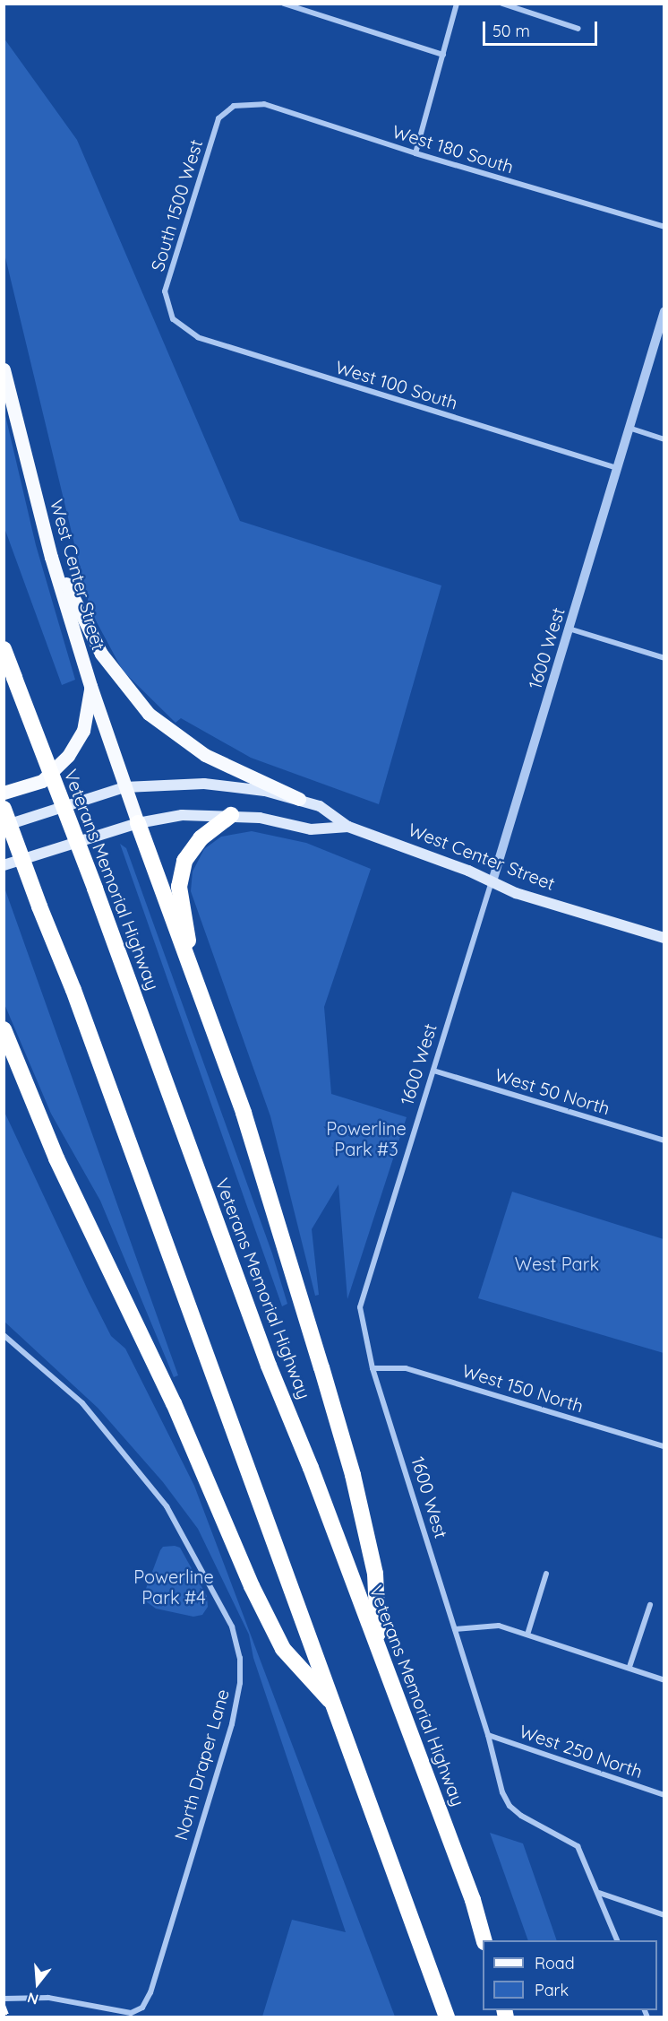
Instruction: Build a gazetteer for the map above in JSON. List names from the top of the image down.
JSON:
{
  "streets": {
    "highway": ["Veterans Memorial Highway"],
    "main road": ["West Center Street"],
    "street": [
      "West 180 South",
      "South 1500 West",
      "West 100 South",
      "1600 West",
      "West 50 North",
      "West 150 North",
      "West 250 North",
      "North Draper Lane"
    ]
  },
  "crossings": [
    ["West 180 South", "South 1500 West"],
    ["South 1500 West", "West 100 South"],
    ["West 100 South", "1600 West"],
    ["West Center Street", "1600 West"],
    ["1600 West", "West 50 North"],
    ["1600 West", "West 150 North"],
    ["1600 West", "West 250 North"]
  ],
  "parks": ["Powerline Park #3", "West Park", "Powerline Park #4"],
  "legend": ["Road", "Park"],
  "scale_bar": "50 m",
  "north": "bottom"
}
